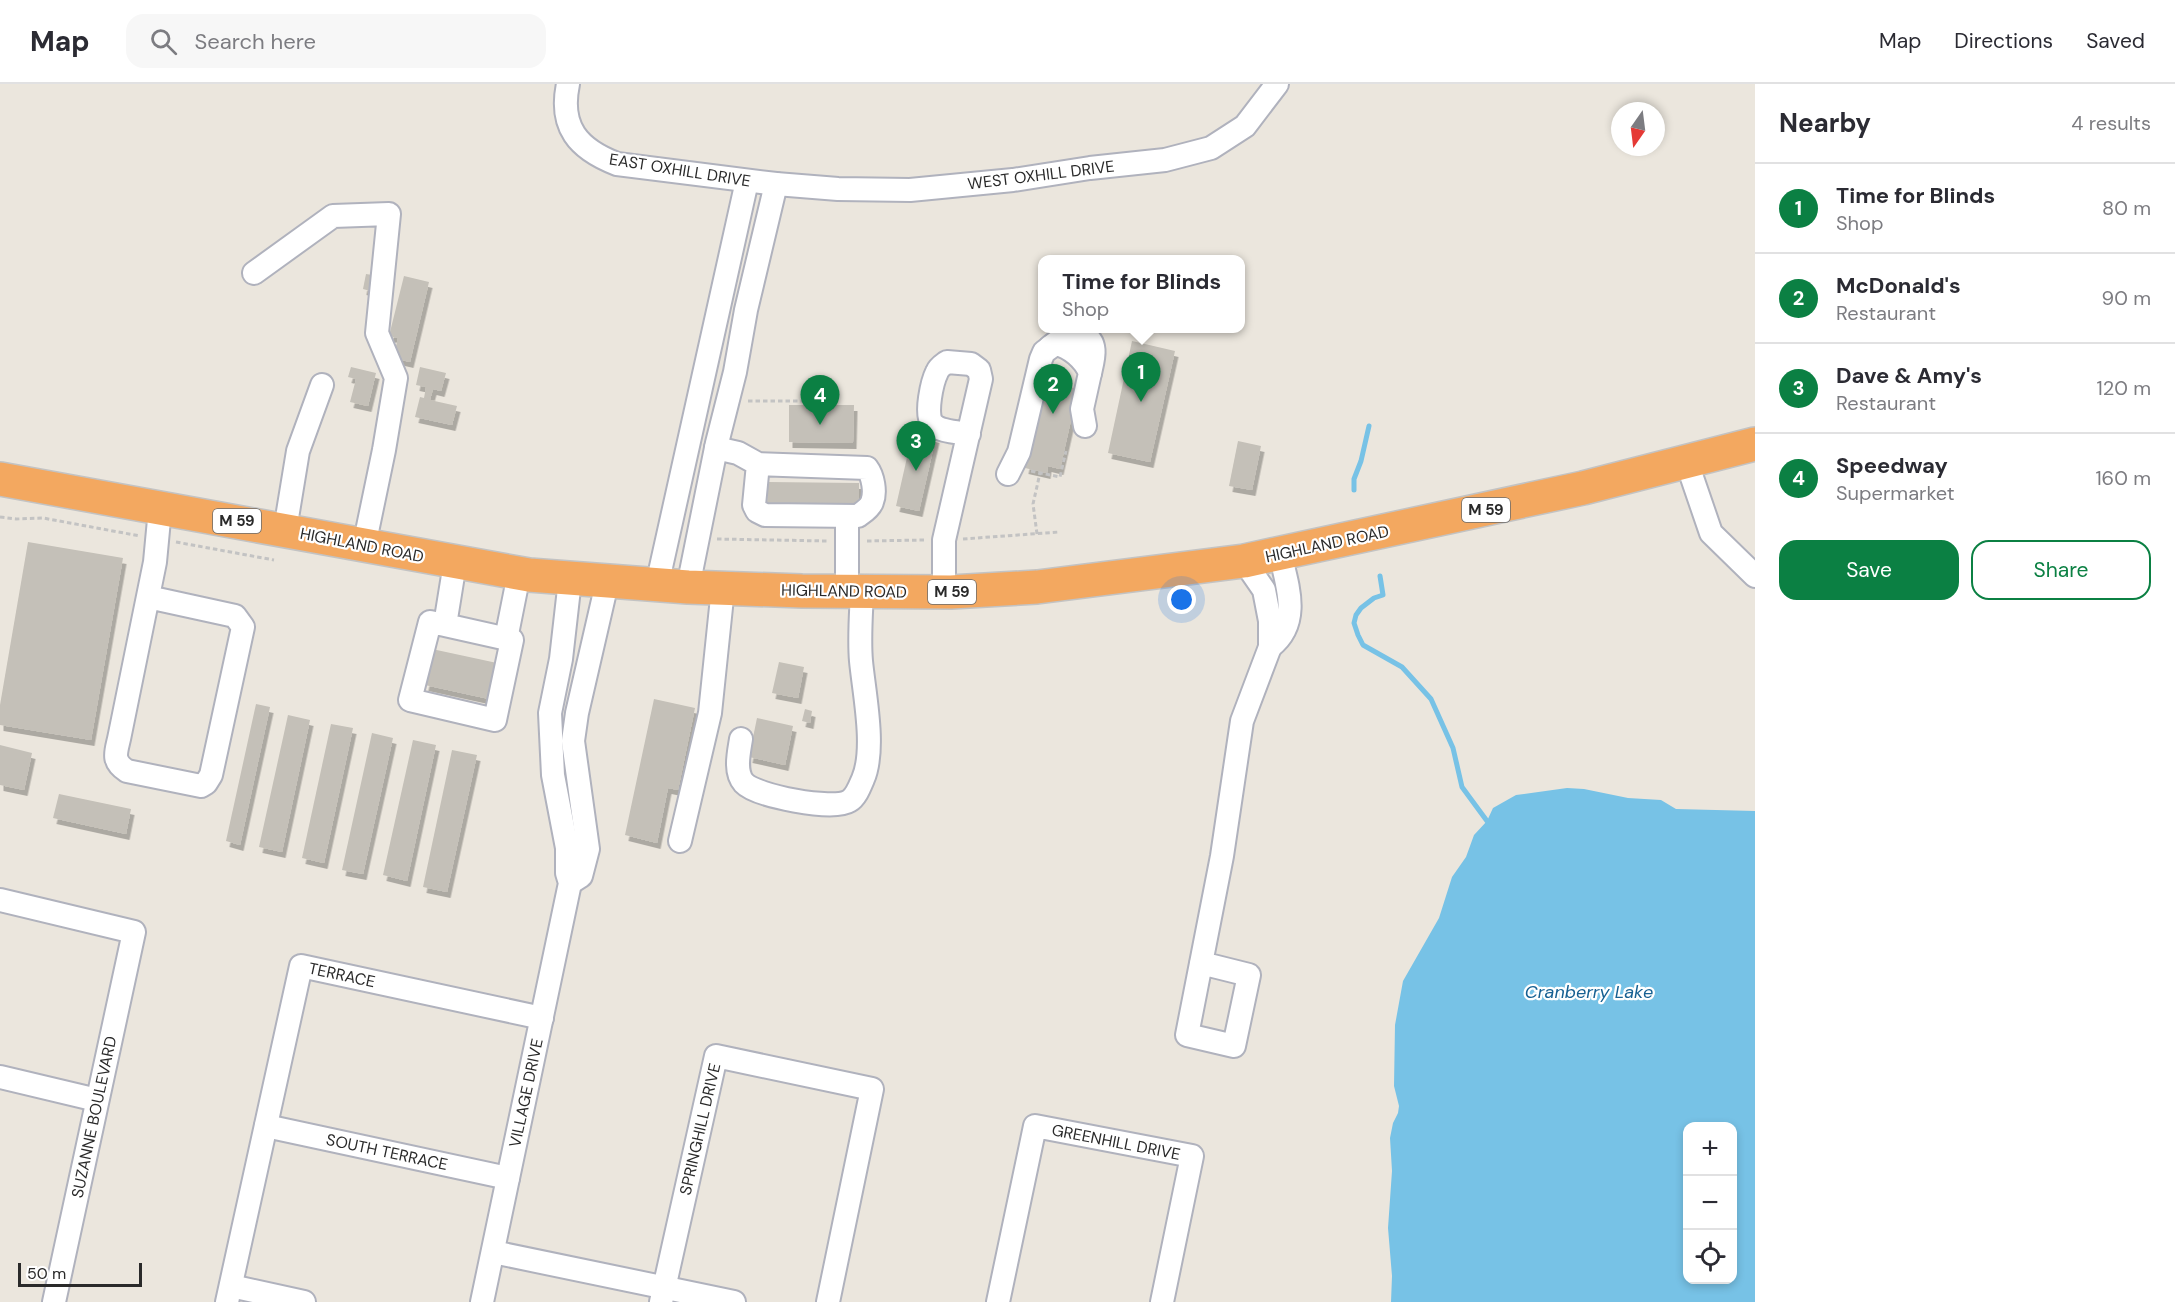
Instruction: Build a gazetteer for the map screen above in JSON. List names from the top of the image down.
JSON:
{
  "streets": {
    "highway": ["M 59", "HIGHLAND ROAD"],
    "street": [
      "EAST OXHILL DRIVE",
      "WEST OXHILL DRIVE",
      "TERRACE",
      "VILLAGE DRIVE",
      "SUZANNE BOULEVARD",
      "SPRINGHILL DRIVE",
      "GREENHILL DRIVE",
      "SOUTH TERRACE"
    ]
  },
  "crossings": [
    ["EAST OXHILL DRIVE", "WEST OXHILL DRIVE"],
    ["HIGHLAND ROAD", "VILLAGE DRIVE"],
    ["TERRACE", "VILLAGE DRIVE"],
    ["TERRACE", "SOUTH TERRACE"],
    ["VILLAGE DRIVE", "SOUTH TERRACE"]
  ],
  "water": ["Cranberry Lake"],
  "scale_bar": "50 m",
  "north": "bottom",
  "page": {
    "header": "Map",
    "search": "Search here",
    "nav": ["Map", "Directions", "Saved"],
    "heading": ["Nearby", "4 results"],
    "list": [
      {
        "mark": "1",
        "name": "Time for Blinds",
        "note": "Shop",
        "value": "80 m"
      },
      {
        "mark": "2",
        "name": "McDonald's",
        "note": "Restaurant",
        "value": "90 m"
      },
      {
        "mark": "3",
        "name": "Dave & Amy's",
        "note": "Restaurant",
        "value": "120 m"
      },
      {
        "mark": "4",
        "name": "Speedway",
        "note": "Supermarket",
        "value": "160 m"
      }
    ],
    "popup": ["Time for Blinds", "Shop"],
    "pins": [
      "1",
      "2",
      "4",
      "3"
    ],
    "buttons": ["Save", "Share"],
    "map_buttons": ["+", "−"],
    "scale": "50 m"
  }
}
